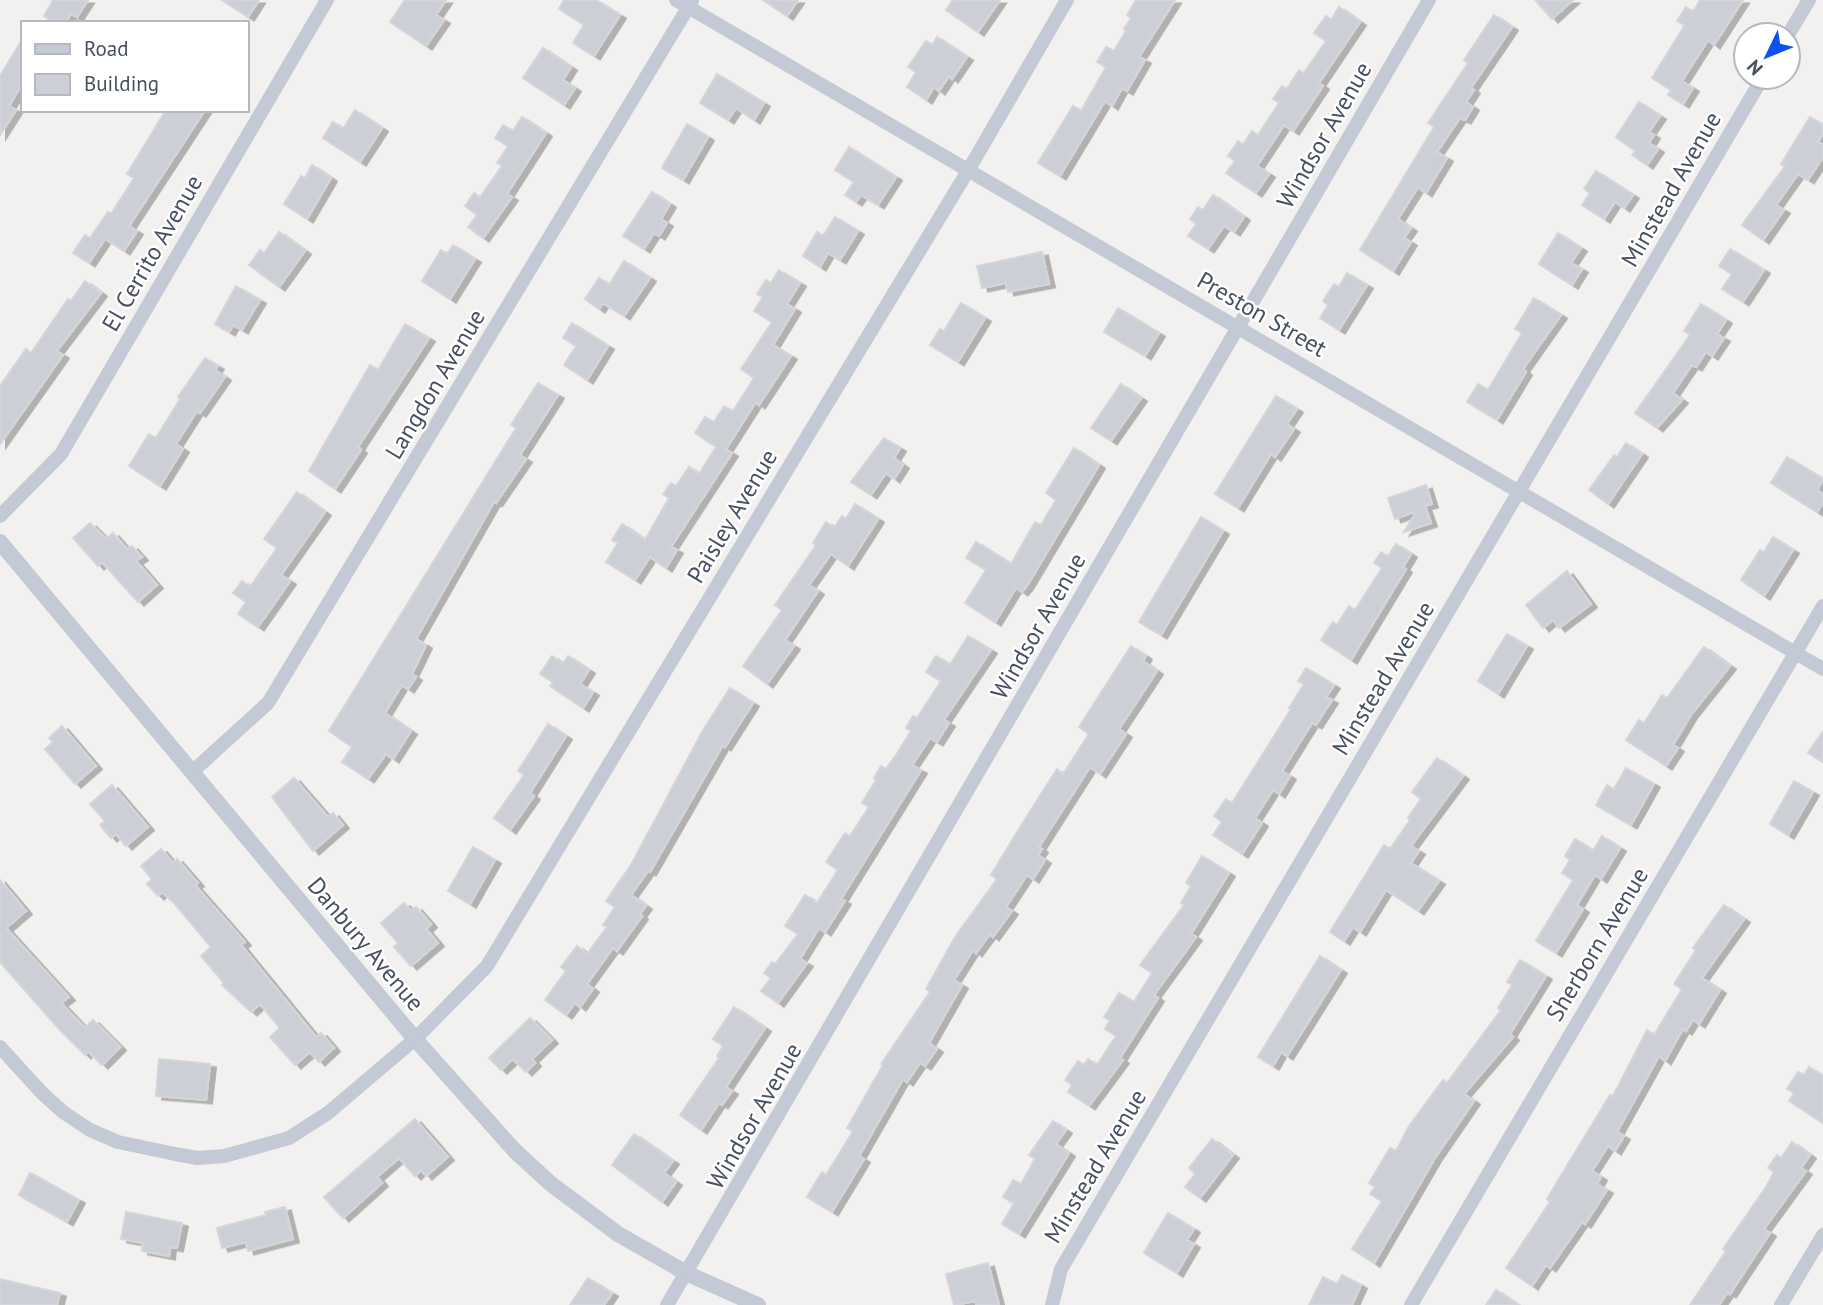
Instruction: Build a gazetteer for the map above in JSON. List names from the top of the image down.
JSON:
{
  "streets": {
    "street": [
      "Windsor Avenue",
      "Minstead Avenue",
      "El Cerrito Avenue",
      "Preston Street",
      "Langdon Avenue",
      "Paisley Avenue",
      "Danbury Avenue",
      "Sherborn Avenue"
    ]
  },
  "crossings": [
    ["Windsor Avenue", "Preston Street"],
    ["Windsor Avenue", "Danbury Avenue"],
    ["Minstead Avenue", "Preston Street"],
    ["Preston Street", "Langdon Avenue"],
    ["Preston Street", "Paisley Avenue"],
    ["Preston Street", "Sherborn Avenue"],
    ["Langdon Avenue", "Danbury Avenue"],
    ["Paisley Avenue", "Danbury Avenue"]
  ],
  "legend": ["Road", "Building"],
  "north": "bottom left"
}
